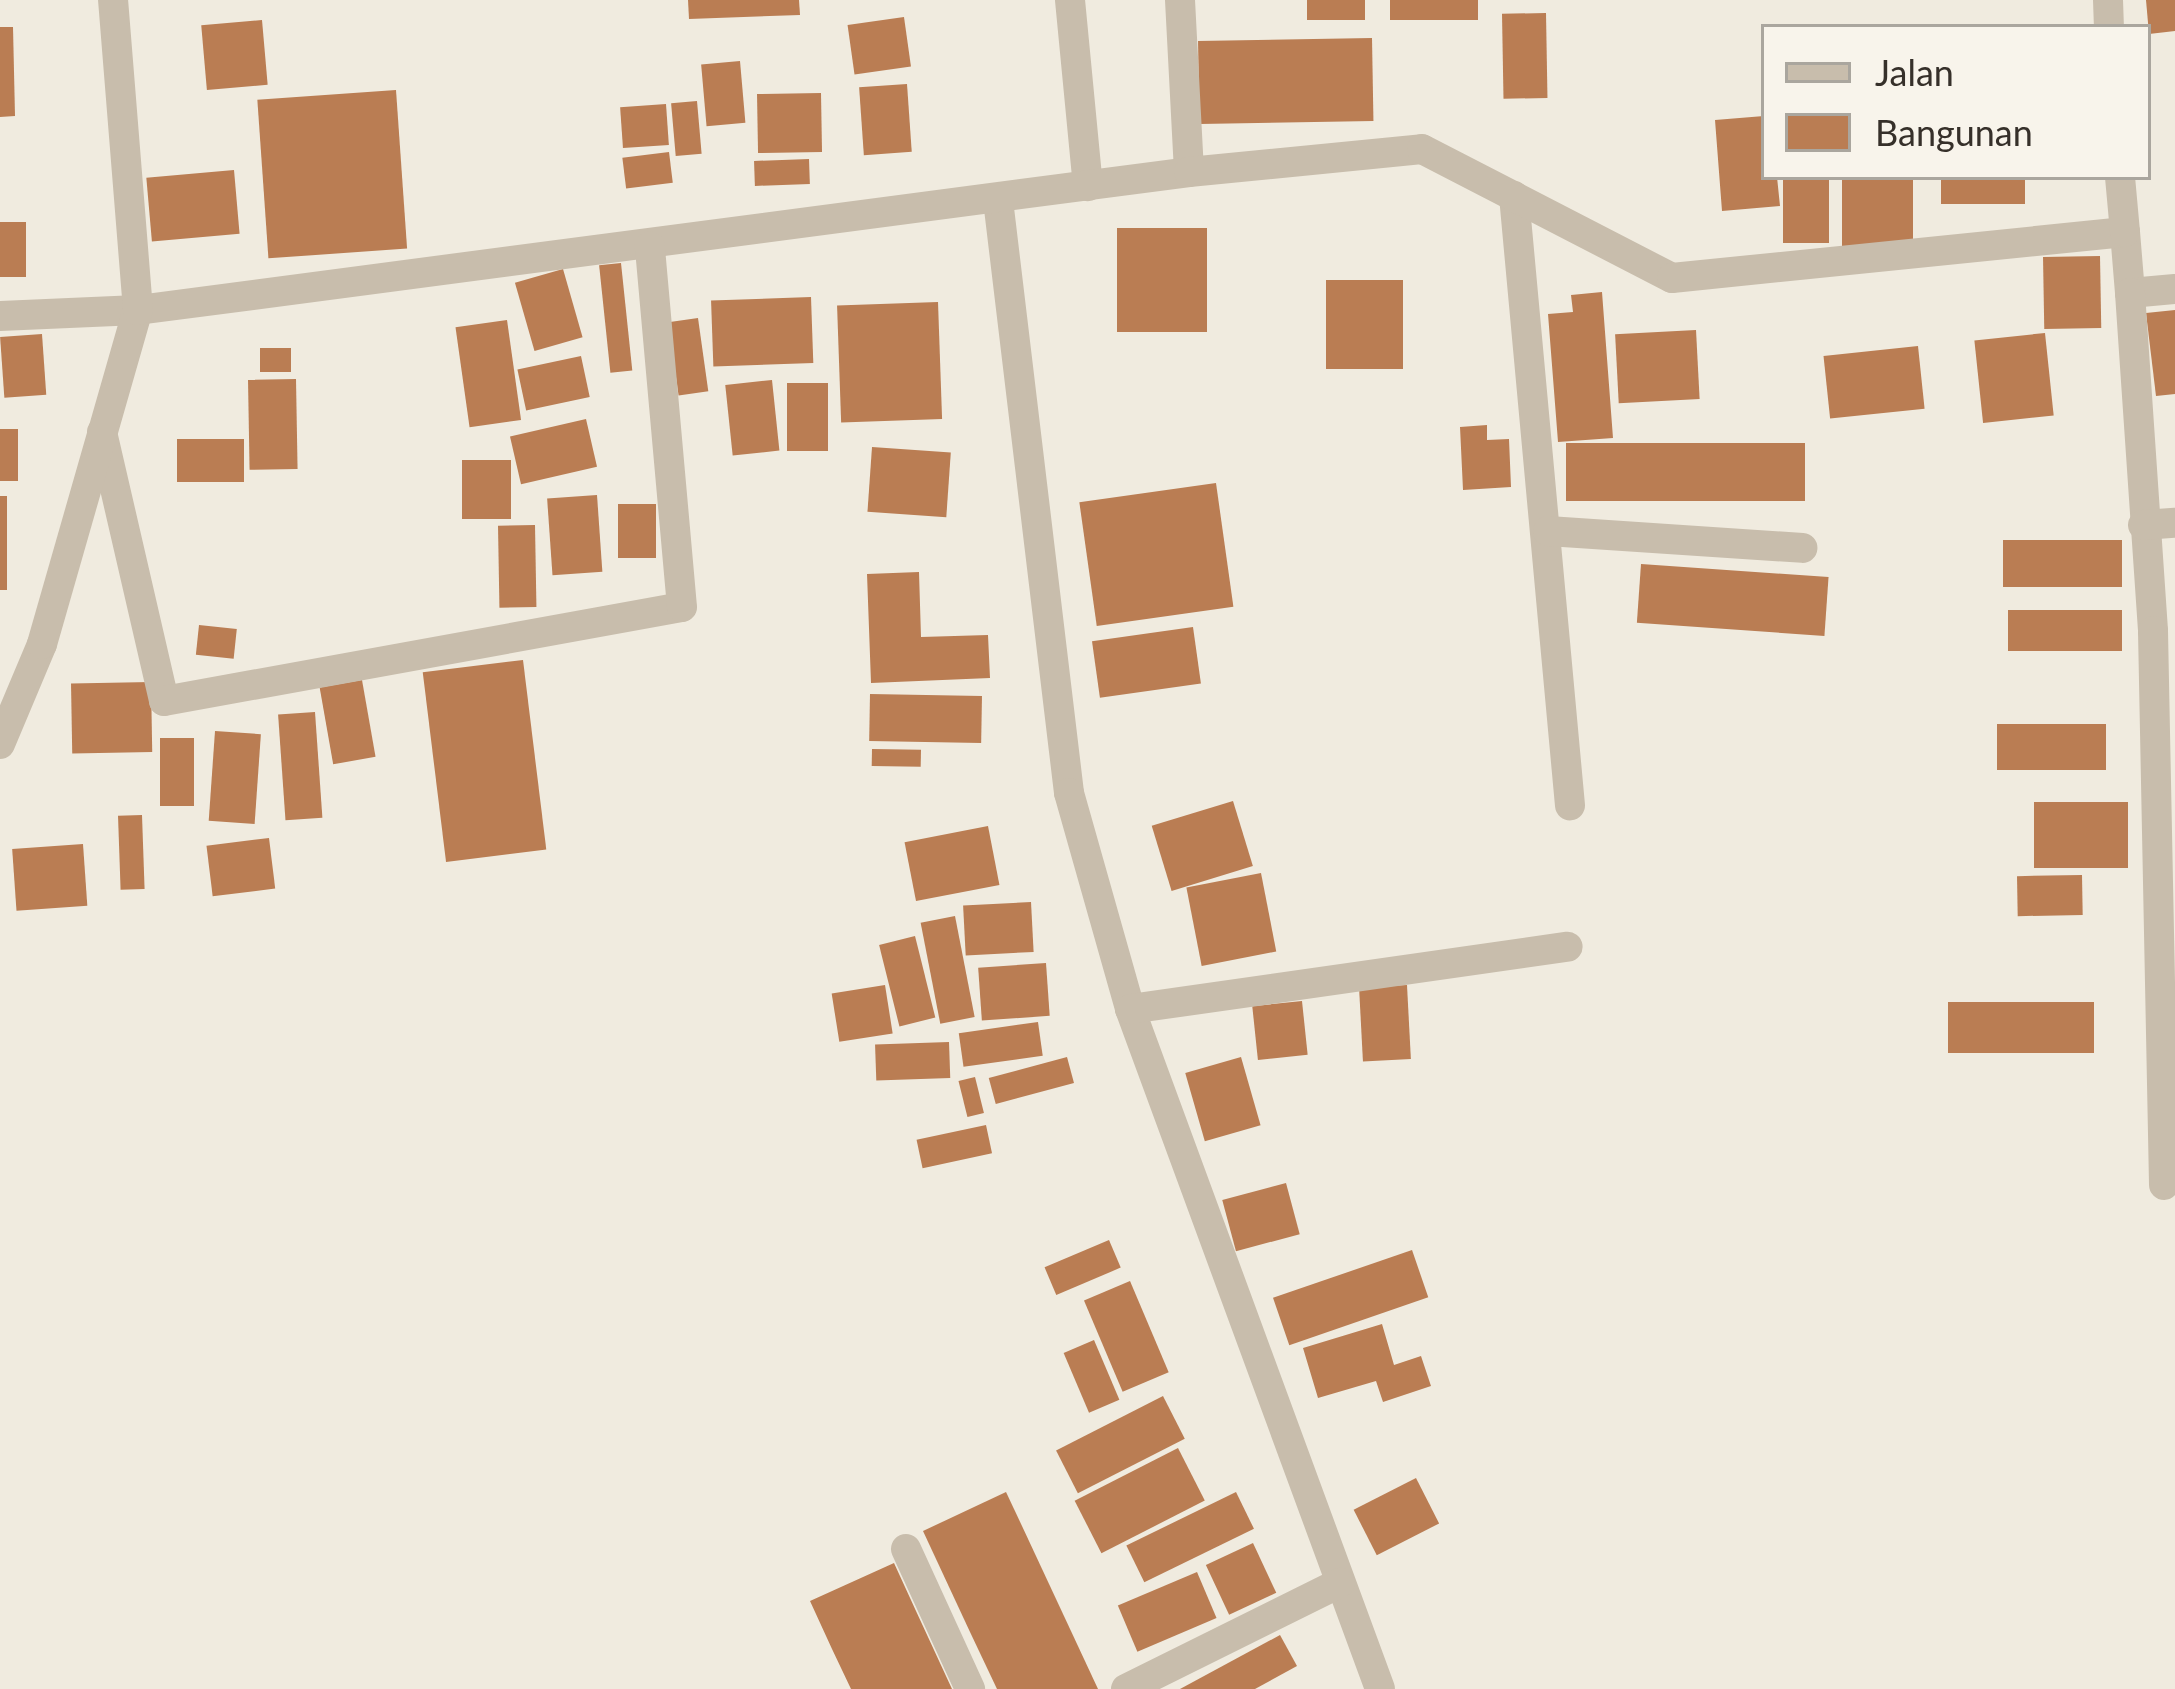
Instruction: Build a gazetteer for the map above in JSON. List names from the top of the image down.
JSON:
{
  "legend": ["Jalan", "Bangunan"]
}
